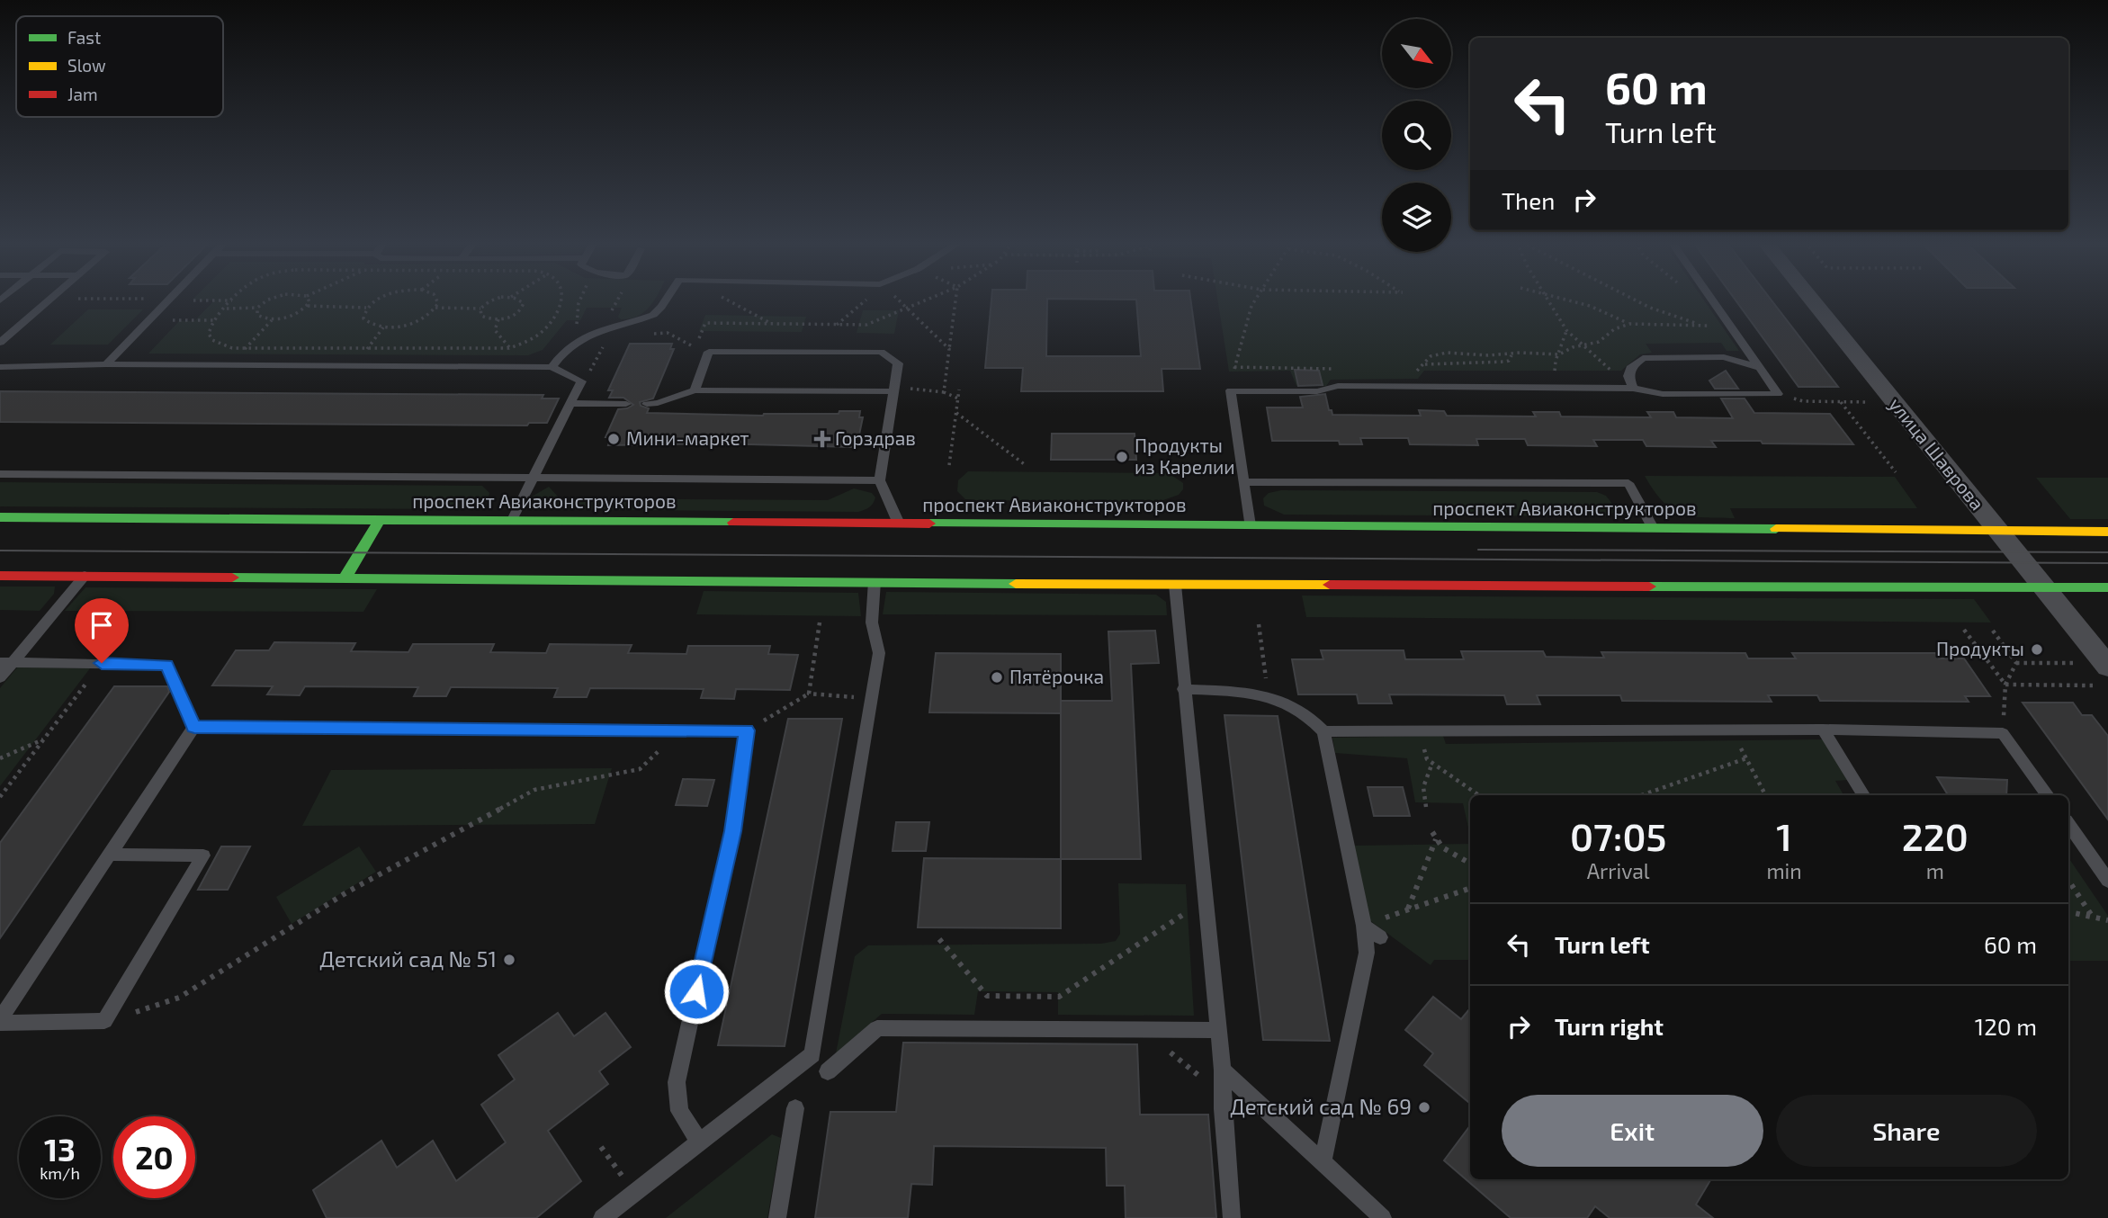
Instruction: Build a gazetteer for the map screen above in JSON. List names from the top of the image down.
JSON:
{
  "streets": {
    "street": ["улица Шаврова", "проспект Авиаконструкторов"]
  },
  "crossings": [
    ["улица Шаврова", "проспект Авиаконструкторов"]
  ],
  "places": {
    "other": [
      "Мини-маркет",
      "Продукты из Карелии",
      "Продукты",
      "Пятёрочка",
      "Детский сад № 51",
      "Детский сад № 69"
    ],
    "health": ["Горздрав"]
  },
  "legend": ["Fast", "Slow", "Jam"],
  "north": "bottom right",
  "page": {
    "turn": ["60 m", "Turn left"],
    "then": "Then",
    "eta": [
      "07:05",
      "Arrival",
      "1",
      "min",
      "220",
      "m"
    ],
    "list": [
      {
        "name": "Turn left",
        "value": "60 m"
      },
      {
        "name": "Turn right",
        "value": "120 m"
      }
    ],
    "buttons": ["Exit", "Share"],
    "speed": "13 km/h",
    "limit": "20"
  }
}
